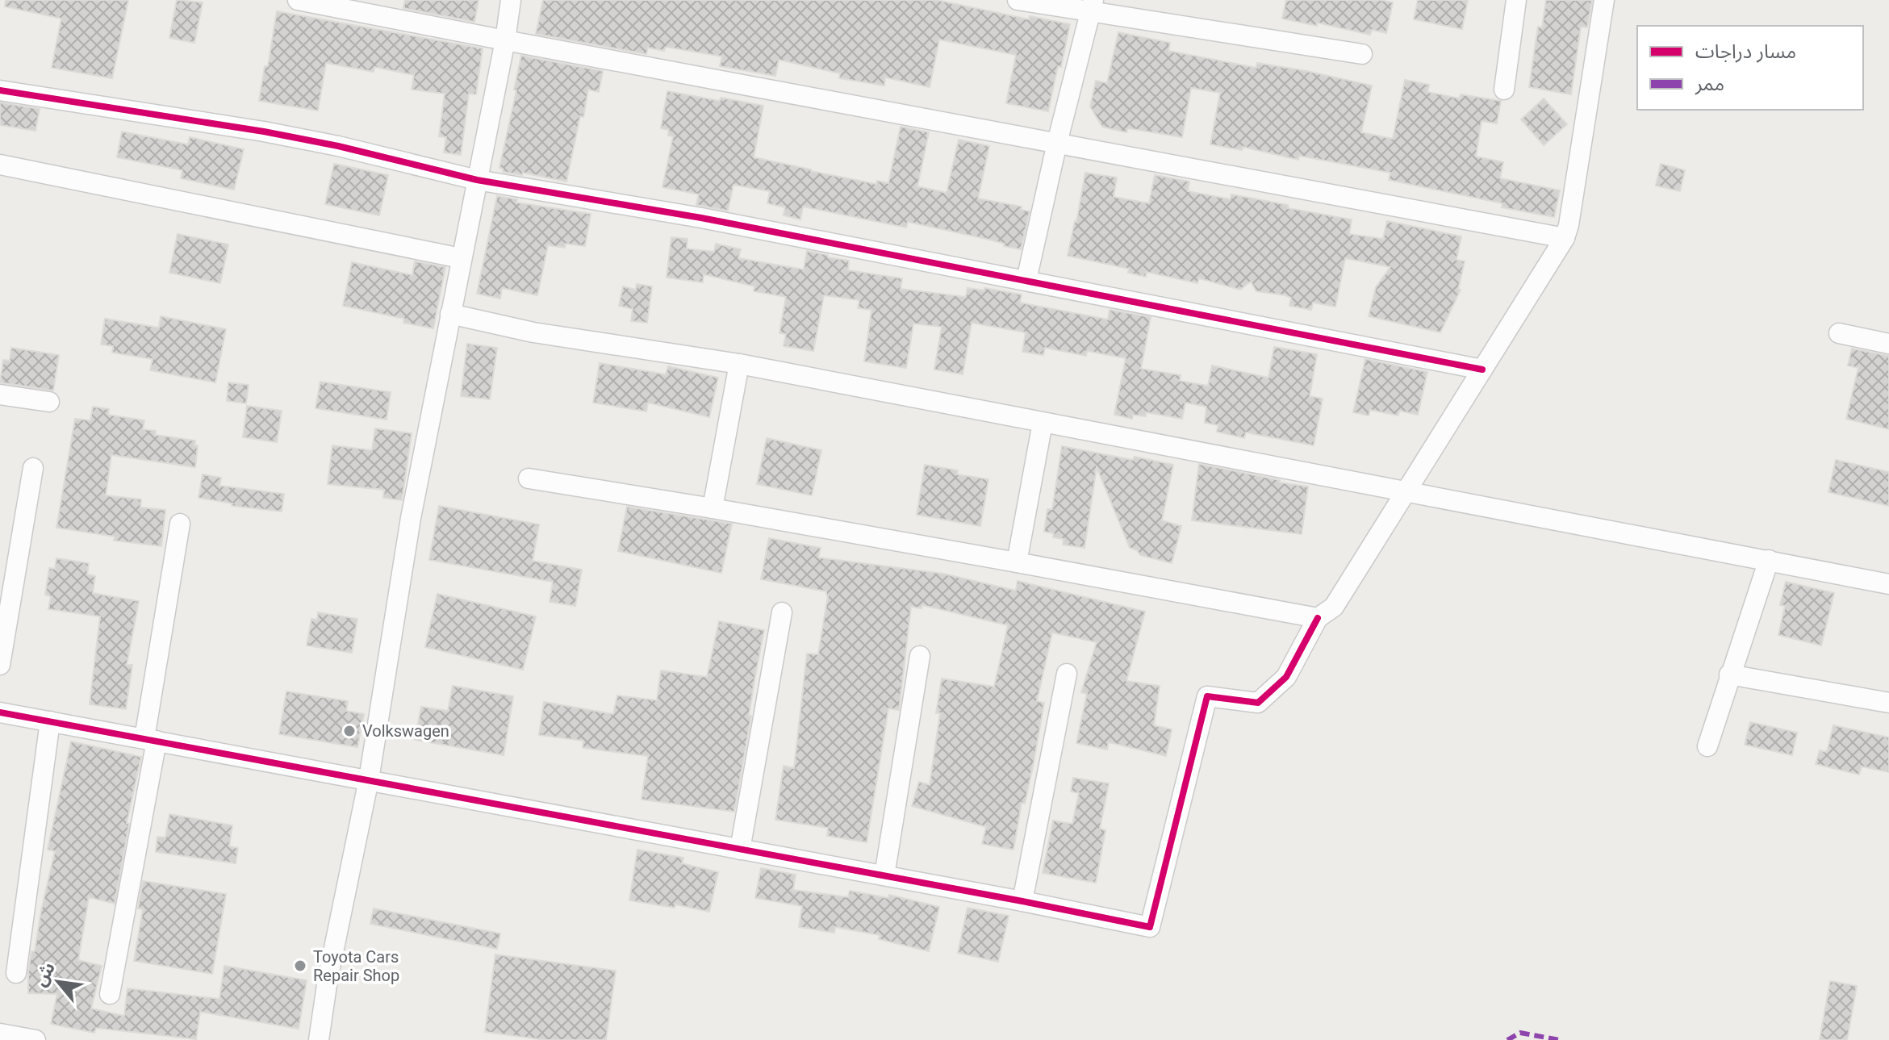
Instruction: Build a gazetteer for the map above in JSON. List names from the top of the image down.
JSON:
{
  "places": ["Volkswagen", "Toyota Cars Repair Shop"],
  "legend": ["مسار دراجات", "ممر"],
  "north": "top left"
}
